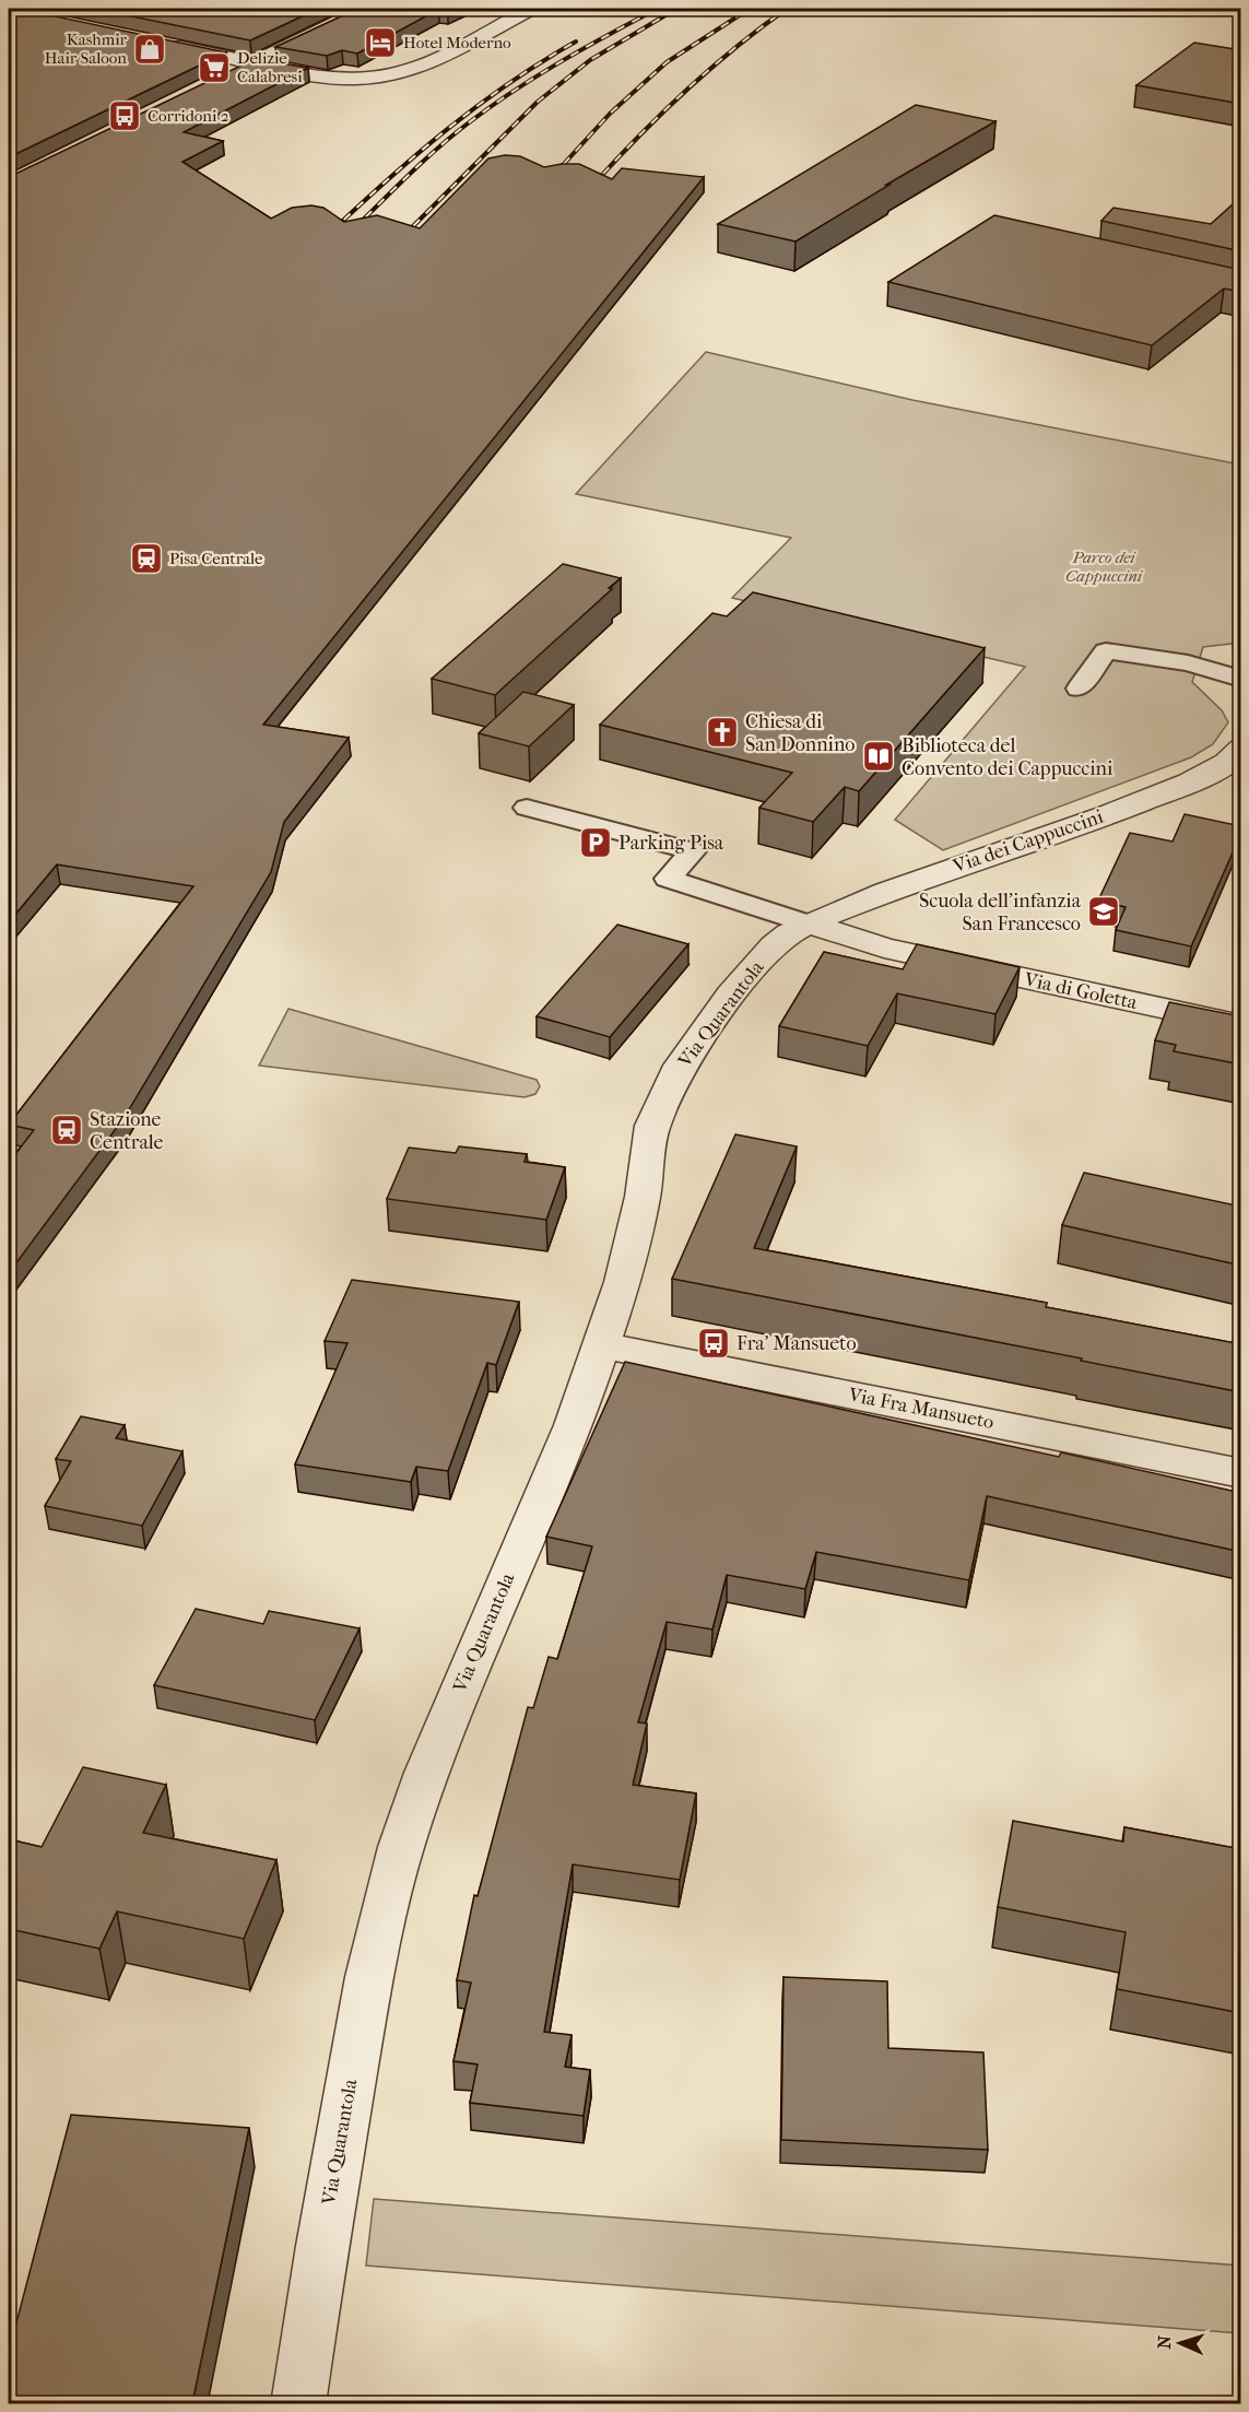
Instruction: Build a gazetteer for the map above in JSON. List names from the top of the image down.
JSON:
{
  "streets": {
    "street": [
      "Via dei Cappuccini",
      "Via di Goletta",
      "Via Quarantola",
      "Via Fra Mansueto"
    ]
  },
  "crossings": [
    ["Via dei Cappuccini", "Via di Goletta"],
    ["Via dei Cappuccini", "Via Quarantola"],
    ["Via di Goletta", "Via Quarantola"],
    ["Via Quarantola", "Via Fra Mansueto"]
  ],
  "parks": ["Parco dei Cappuccini"],
  "places": {
    "hotel": ["Hotel Moderno"],
    "shop": ["Kashmir Hair Saloon"],
    "supermarket": ["Delizie Calabresi"],
    "bus stop": ["Corridoni 2", "Fra' Mansueto"],
    "station": ["Pisa Centrale", "Stazione Centrale"],
    "church": ["Chiesa di San Donnino"],
    "library": ["Biblioteca del Convento dei Cappuccini"],
    "parking": ["Parking Pisa"],
    "school or university": ["Scuola dell'infanzia San Francesco"]
  },
  "north": "left"
}
